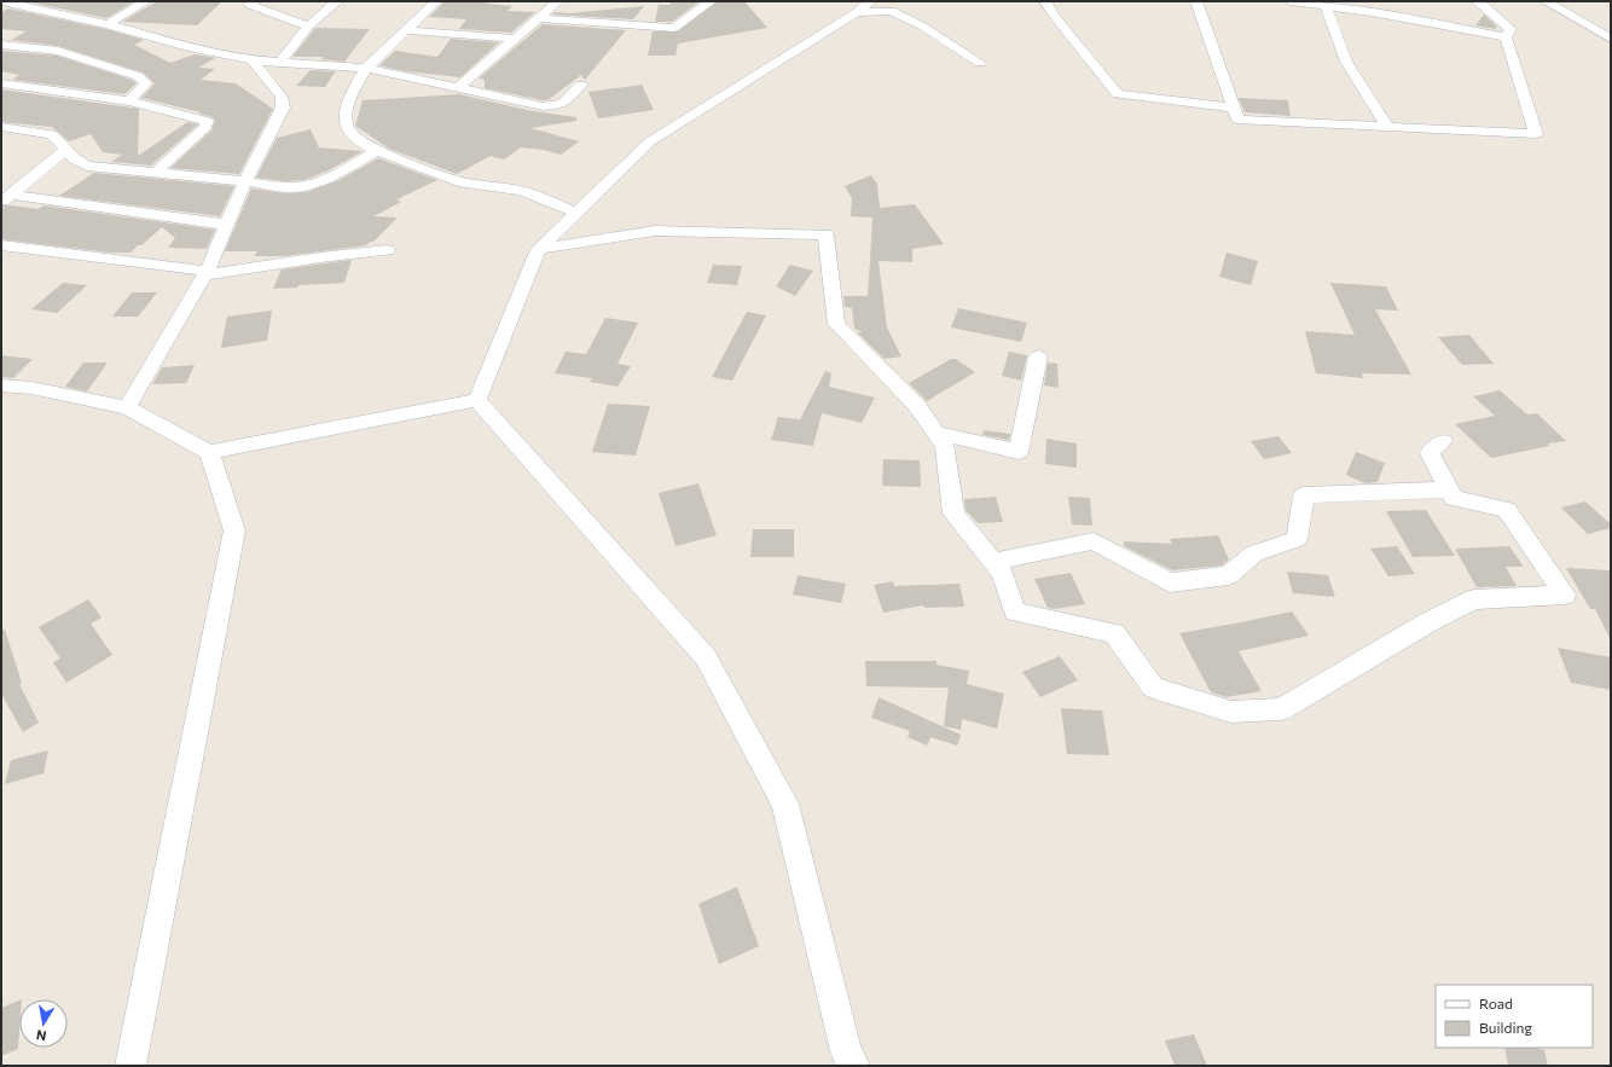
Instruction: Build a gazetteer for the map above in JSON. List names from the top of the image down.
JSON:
{
  "legend": ["Road", "Building"],
  "north": "bottom"
}
